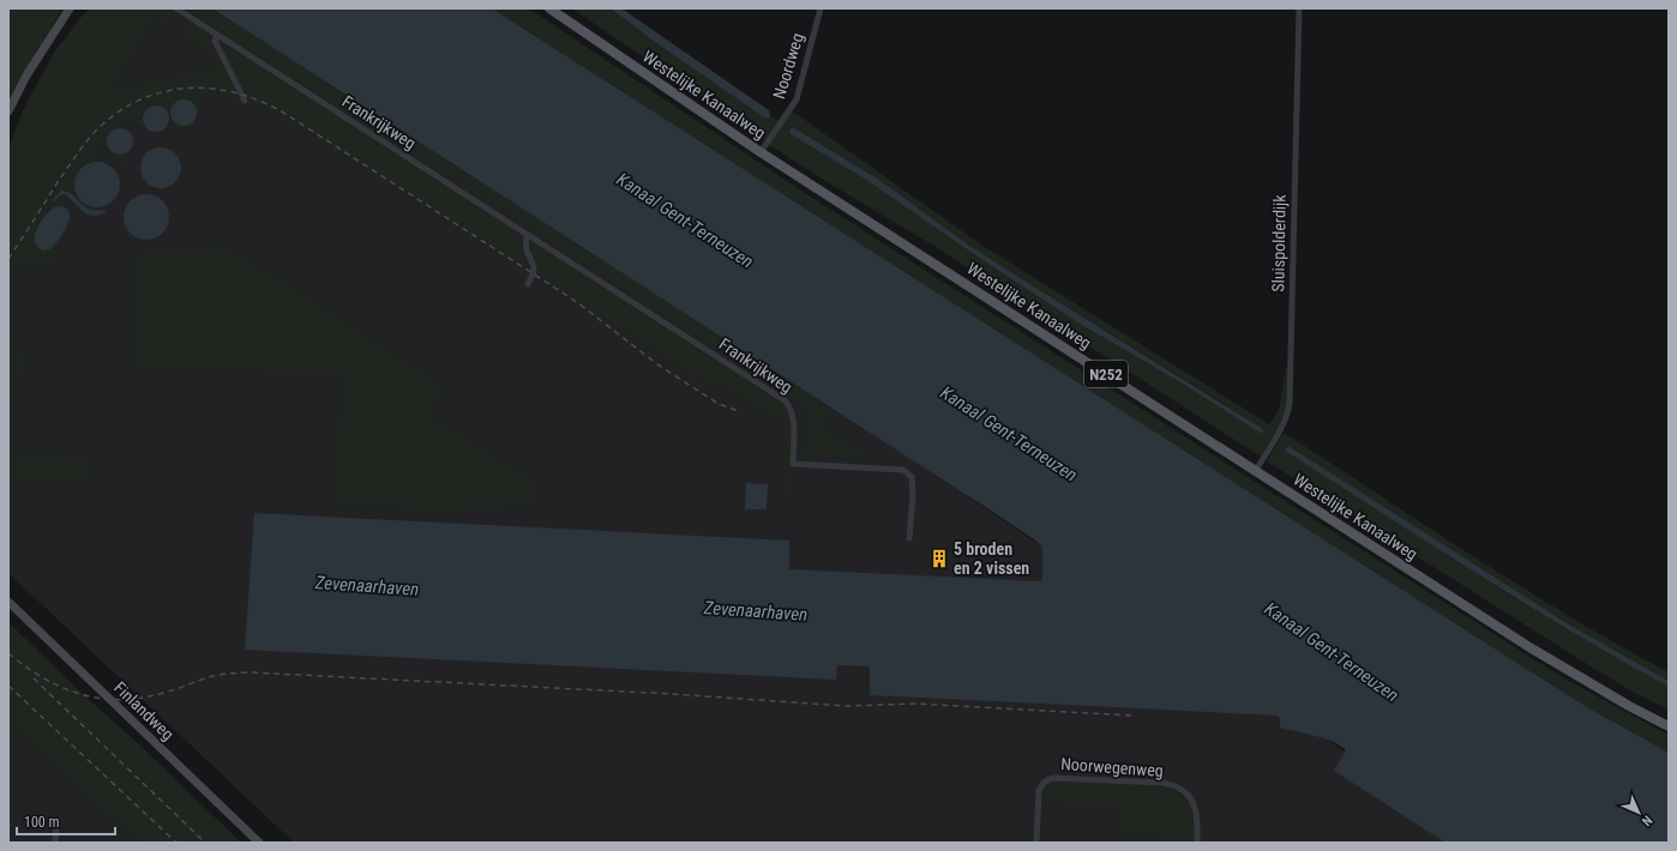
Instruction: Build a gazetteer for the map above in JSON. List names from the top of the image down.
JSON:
{
  "streets": {
    "main road": ["Westelijke Kanaalweg", "N252"],
    "street": [
      "Noordweg",
      "Frankrijkweg",
      "Sluispolderdijk",
      "Finlandweg",
      "Noorwegenweg"
    ]
  },
  "crossings": [
    ["Noordweg", "Westelijke Kanaalweg"],
    ["Westelijke Kanaalweg", "Sluispolderdijk"]
  ],
  "water": ["Kanaal Gent-Terneuzen", "Zevenaarhaven"],
  "places": {
    "building": ["5 broden en 2 vissen"]
  },
  "scale_bar": "100 m",
  "north": "bottom right"
}
